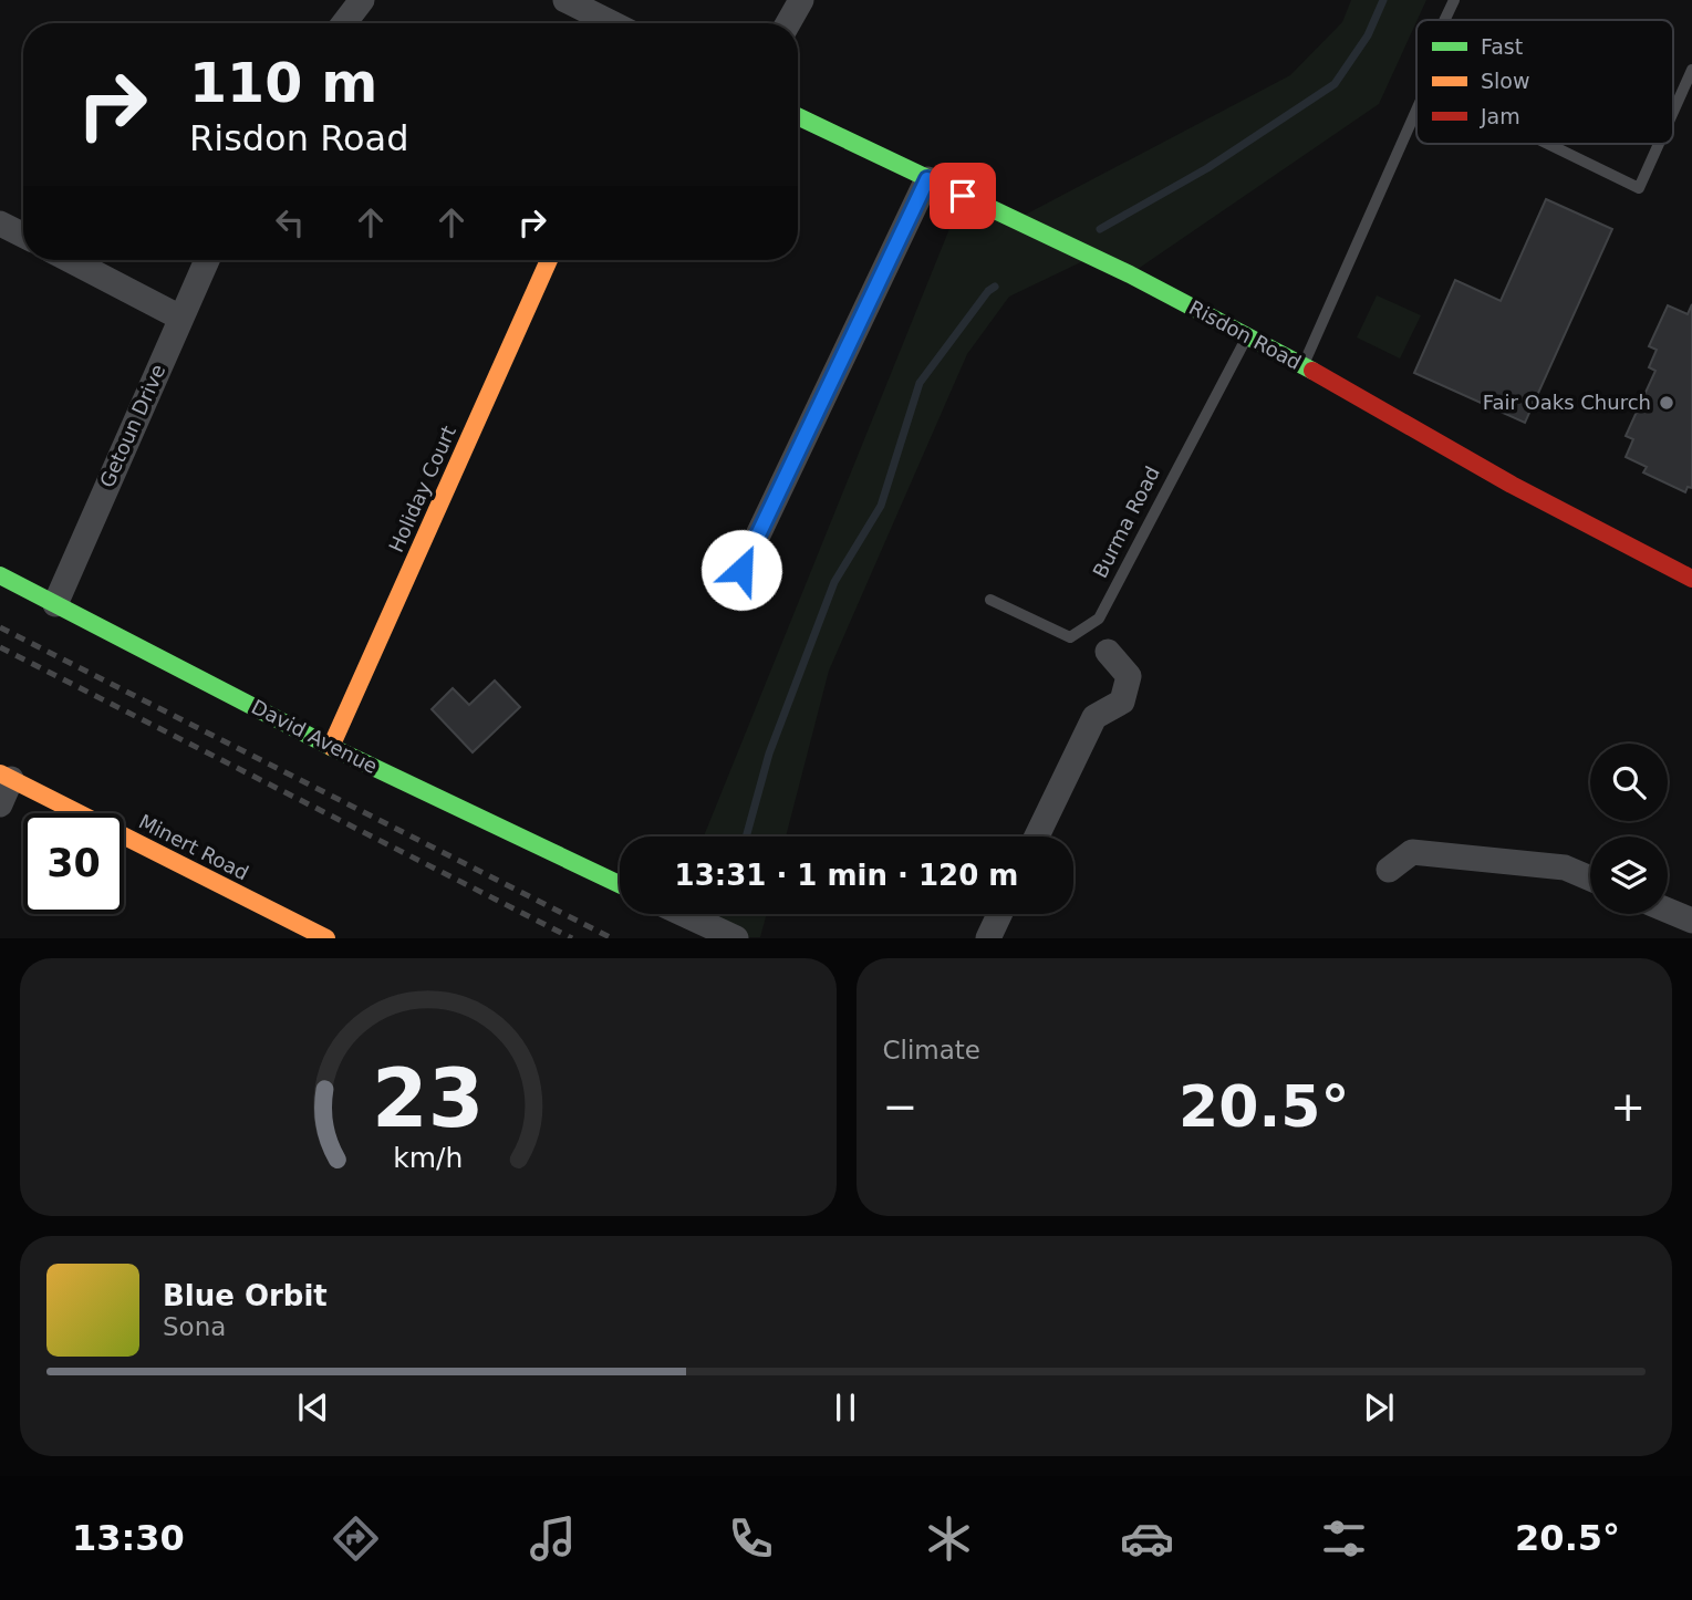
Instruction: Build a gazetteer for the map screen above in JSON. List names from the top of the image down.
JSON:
{
  "streets": {
    "street": [
      "Risdon Road",
      "Getoun Drive",
      "Holiday Court",
      "David Avenue",
      "Minert Road"
    ],
    "lane": ["Burma Road"]
  },
  "crossings": [
    ["Risdon Road", "Burma Road"],
    ["Getoun Drive", "David Avenue"],
    ["Holiday Court", "David Avenue"]
  ],
  "places": ["Fair Oaks Church"],
  "legend": ["Fast", "Slow", "Jam"],
  "page": {
    "turn": ["110 m", "Risdon Road"],
    "limit": "30",
    "trip": "13:31 · 1 min · 120 m",
    "tile": "Climate",
    "heat": ["−", "20.5°", "+"],
    "song": ["Blue Orbit", "Sona"],
    "tabs": ["13:30", "20.5°"],
    "gauge": ["23", "km/h"]
  }
}
